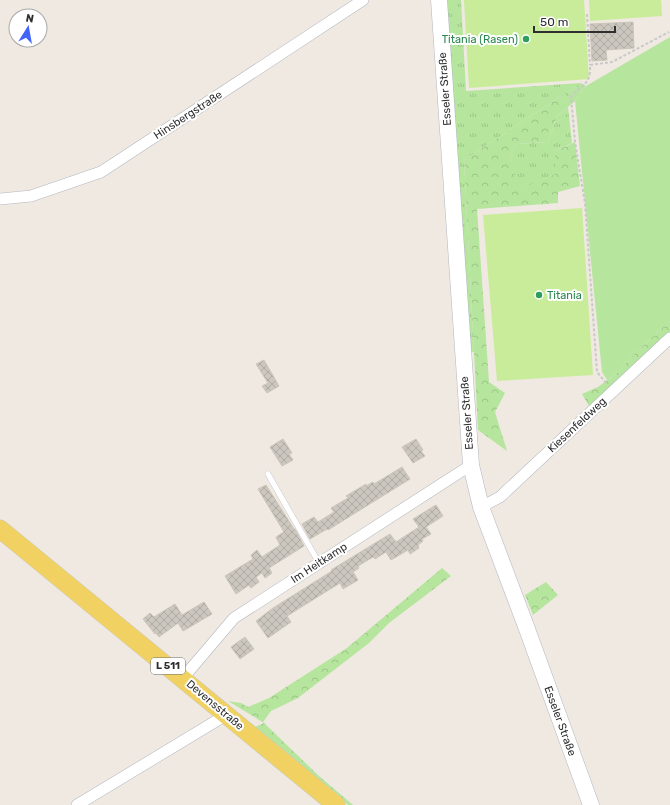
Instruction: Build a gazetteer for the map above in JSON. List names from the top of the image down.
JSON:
{
  "streets": {
    "main road": ["Esseler Straße", "L 511", "Devensstraße"],
    "street": ["Hinsbergstraße", "Kiesenfeldweg", "Im Heitkamp"]
  },
  "crossings": [
    ["Esseler Straße", "Kiesenfeldweg"],
    ["Esseler Straße", "Im Heitkamp"],
    ["Im Heitkamp", "Devensstraße"]
  ],
  "places": ["Titania (Rasen)", "Titania"],
  "scale_bar": "50 m",
  "north": "top"
}
